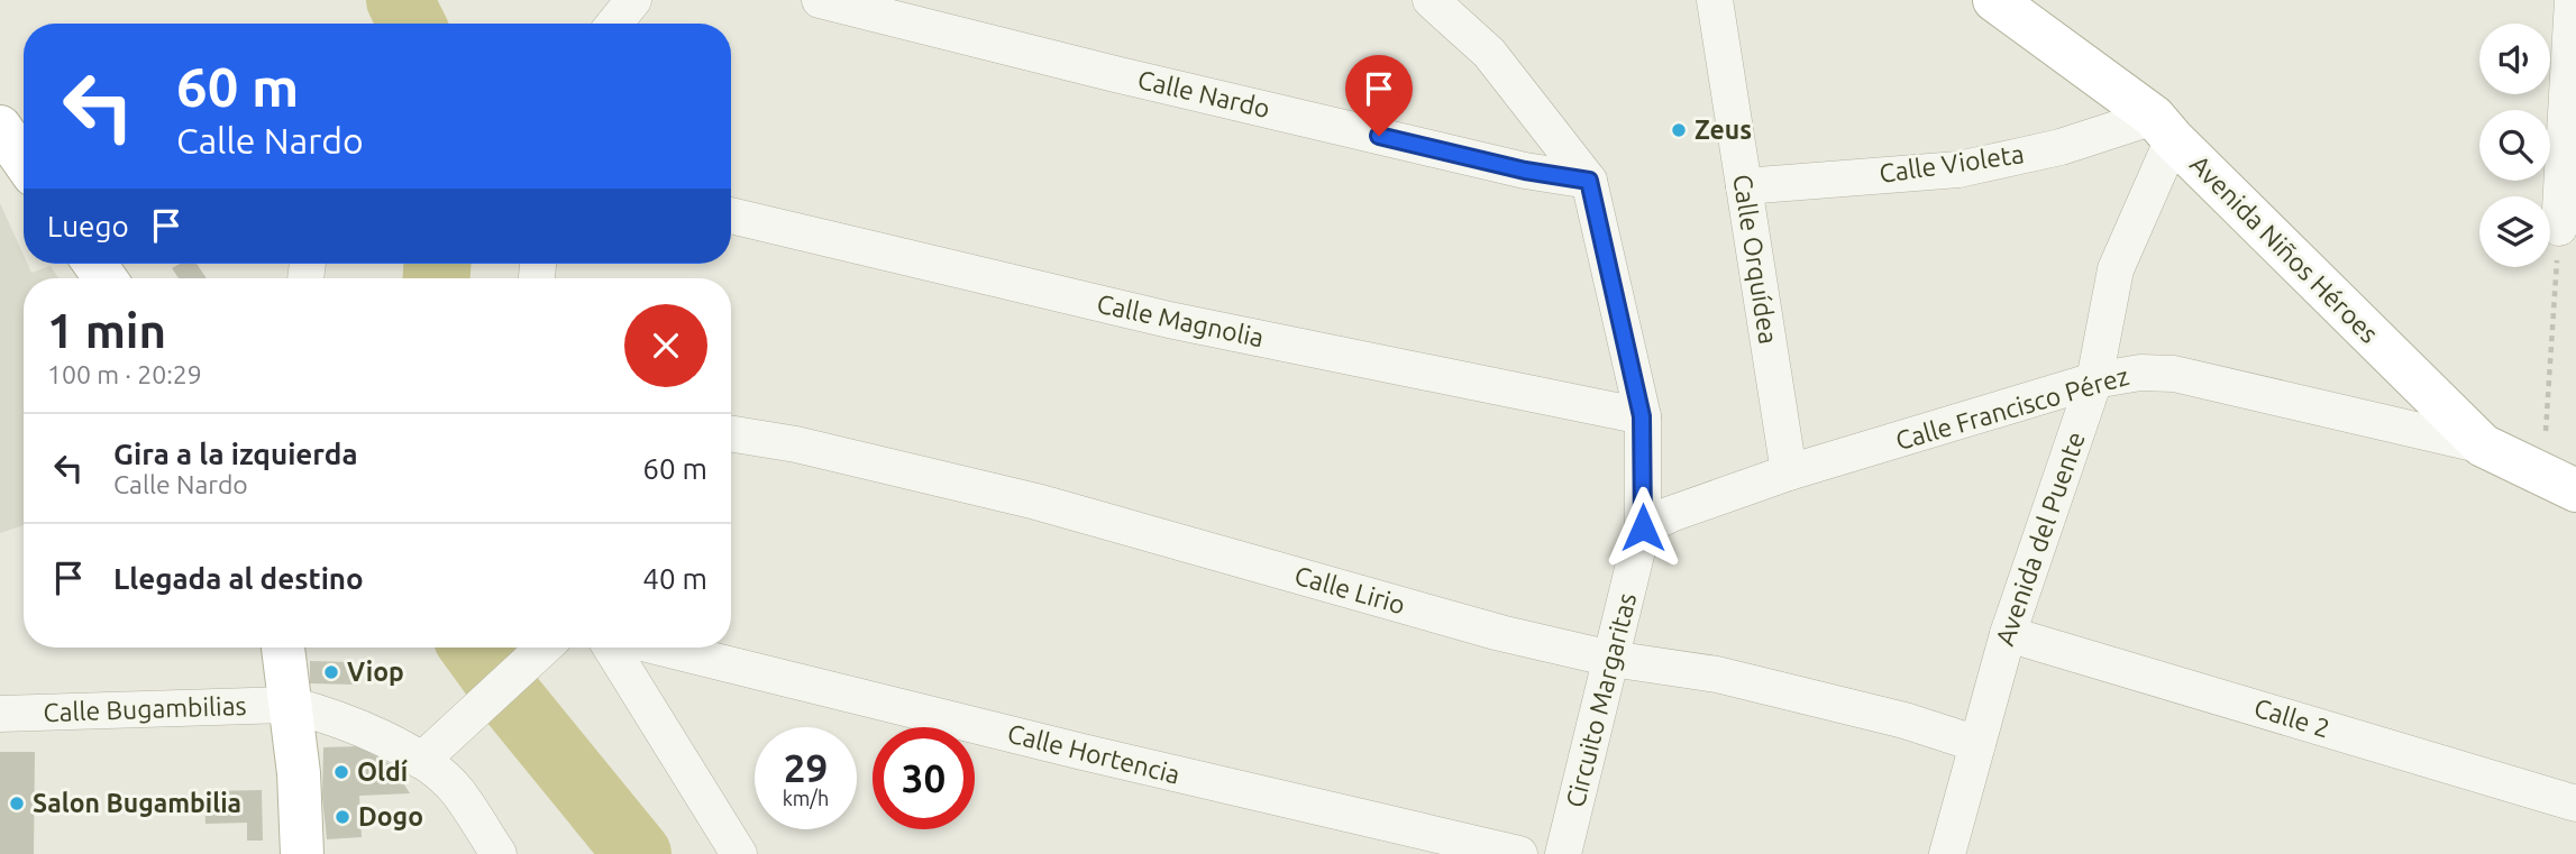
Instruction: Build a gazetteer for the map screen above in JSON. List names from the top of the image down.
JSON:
{
  "streets": {
    "main road": ["Avenida Niños Héroes"],
    "street": [
      "Calle Nardo",
      "Calle Violeta",
      "Calle Orquídea",
      "Calle Magnolia",
      "Calle Francisco Pérez",
      "Avenida del Puente",
      "Calle Lirio",
      "Circuito Margaritas",
      "Calle Bugambilias",
      "Calle 2",
      "Calle Hortencia"
    ]
  },
  "crossings": [
    ["Calle Nardo", "Circuito Margaritas"],
    ["Calle Violeta", "Avenida Niños Héroes"],
    ["Calle Violeta", "Calle Orquídea"],
    ["Calle Violeta", "Avenida del Puente"],
    ["Avenida Niños Héroes", "Calle Francisco Pérez"],
    ["Avenida Niños Héroes", "Avenida del Puente"],
    ["Calle Orquídea", "Calle Francisco Pérez"],
    ["Calle Magnolia", "Circuito Margaritas"],
    ["Calle Francisco Pérez", "Avenida del Puente"],
    ["Calle Francisco Pérez", "Circuito Margaritas"],
    ["Avenida del Puente", "Calle Lirio"],
    ["Avenida del Puente", "Calle 2"],
    ["Calle Lirio", "Circuito Margaritas"]
  ],
  "places": [
    "Zeus",
    "Viop",
    "Oldí",
    "Salon Bugambilia",
    "Dogo"
  ],
  "page": {
    "turn": ["60 m", "Calle Nardo"],
    "then": "Luego",
    "heading": ["1 min", "100 m · 20:29"],
    "list": [
      {
        "name": "Gira a la izquierda",
        "note": "Calle Nardo",
        "value": "60 m"
      },
      {
        "name": "Llegada al destino",
        "value": "40 m"
      }
    ],
    "speed": "29 km/h",
    "limit": "30"
  }
}
